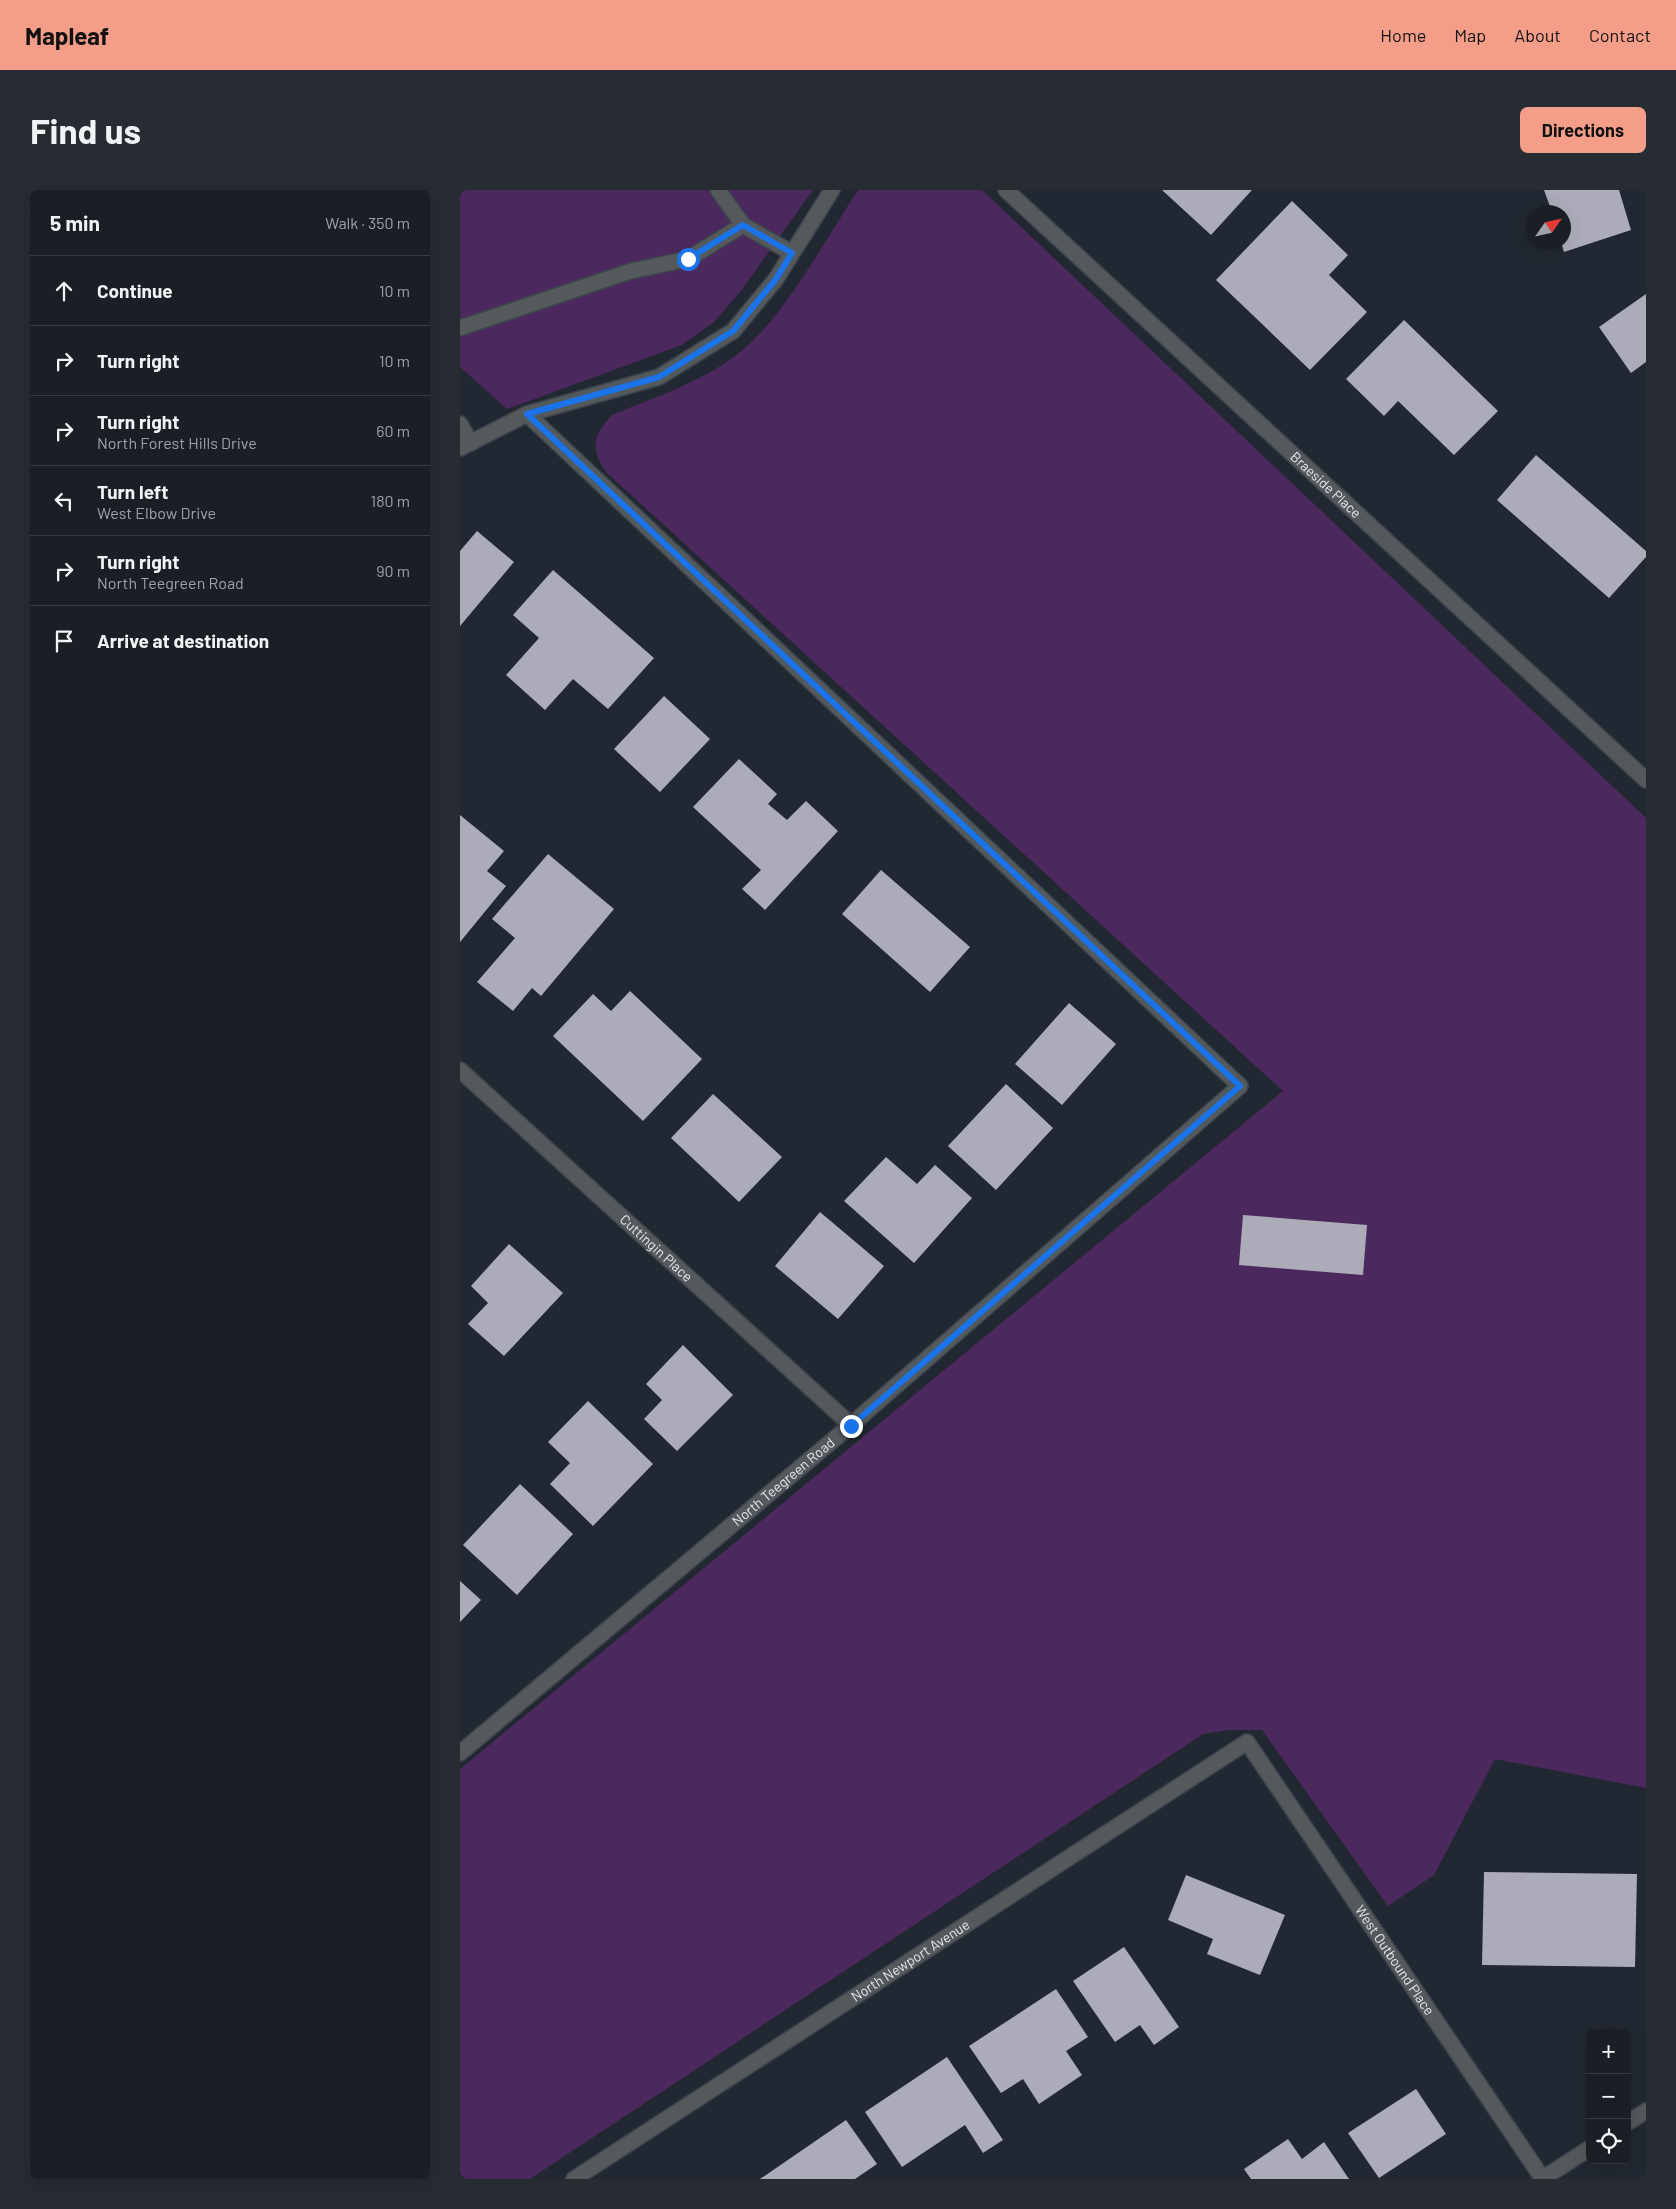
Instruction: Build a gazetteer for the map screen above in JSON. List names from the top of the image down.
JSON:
{
  "streets": {
    "street": [
      "Braeside Place",
      "Cuttingin Place",
      "North Teegreen Road",
      "North Newport Avenue",
      "West Outbound Place"
    ]
  },
  "crossings": [
    ["Cuttingin Place", "North Teegreen Road"],
    ["North Newport Avenue", "West Outbound Place"]
  ],
  "north": "top right",
  "page": {
    "header": "Mapleaf",
    "nav": [
      "Home",
      "Map",
      "About",
      "Contact"
    ],
    "buttons": "Directions",
    "title": "Find us",
    "heading": ["5 min", "Walk · 350 m"],
    "list": [
      ["Continue", "10 m"],
      ["Turn right", "10 m"],
      ["Turn right", "North Forest Hills Drive", "60 m"],
      ["Turn left", "West Elbow Drive", "180 m"],
      ["Turn right", "North Teegreen Road", "90 m"],
      "Arrive at destination"
    ],
    "map_buttons": ["+", "−"]
  }
}
